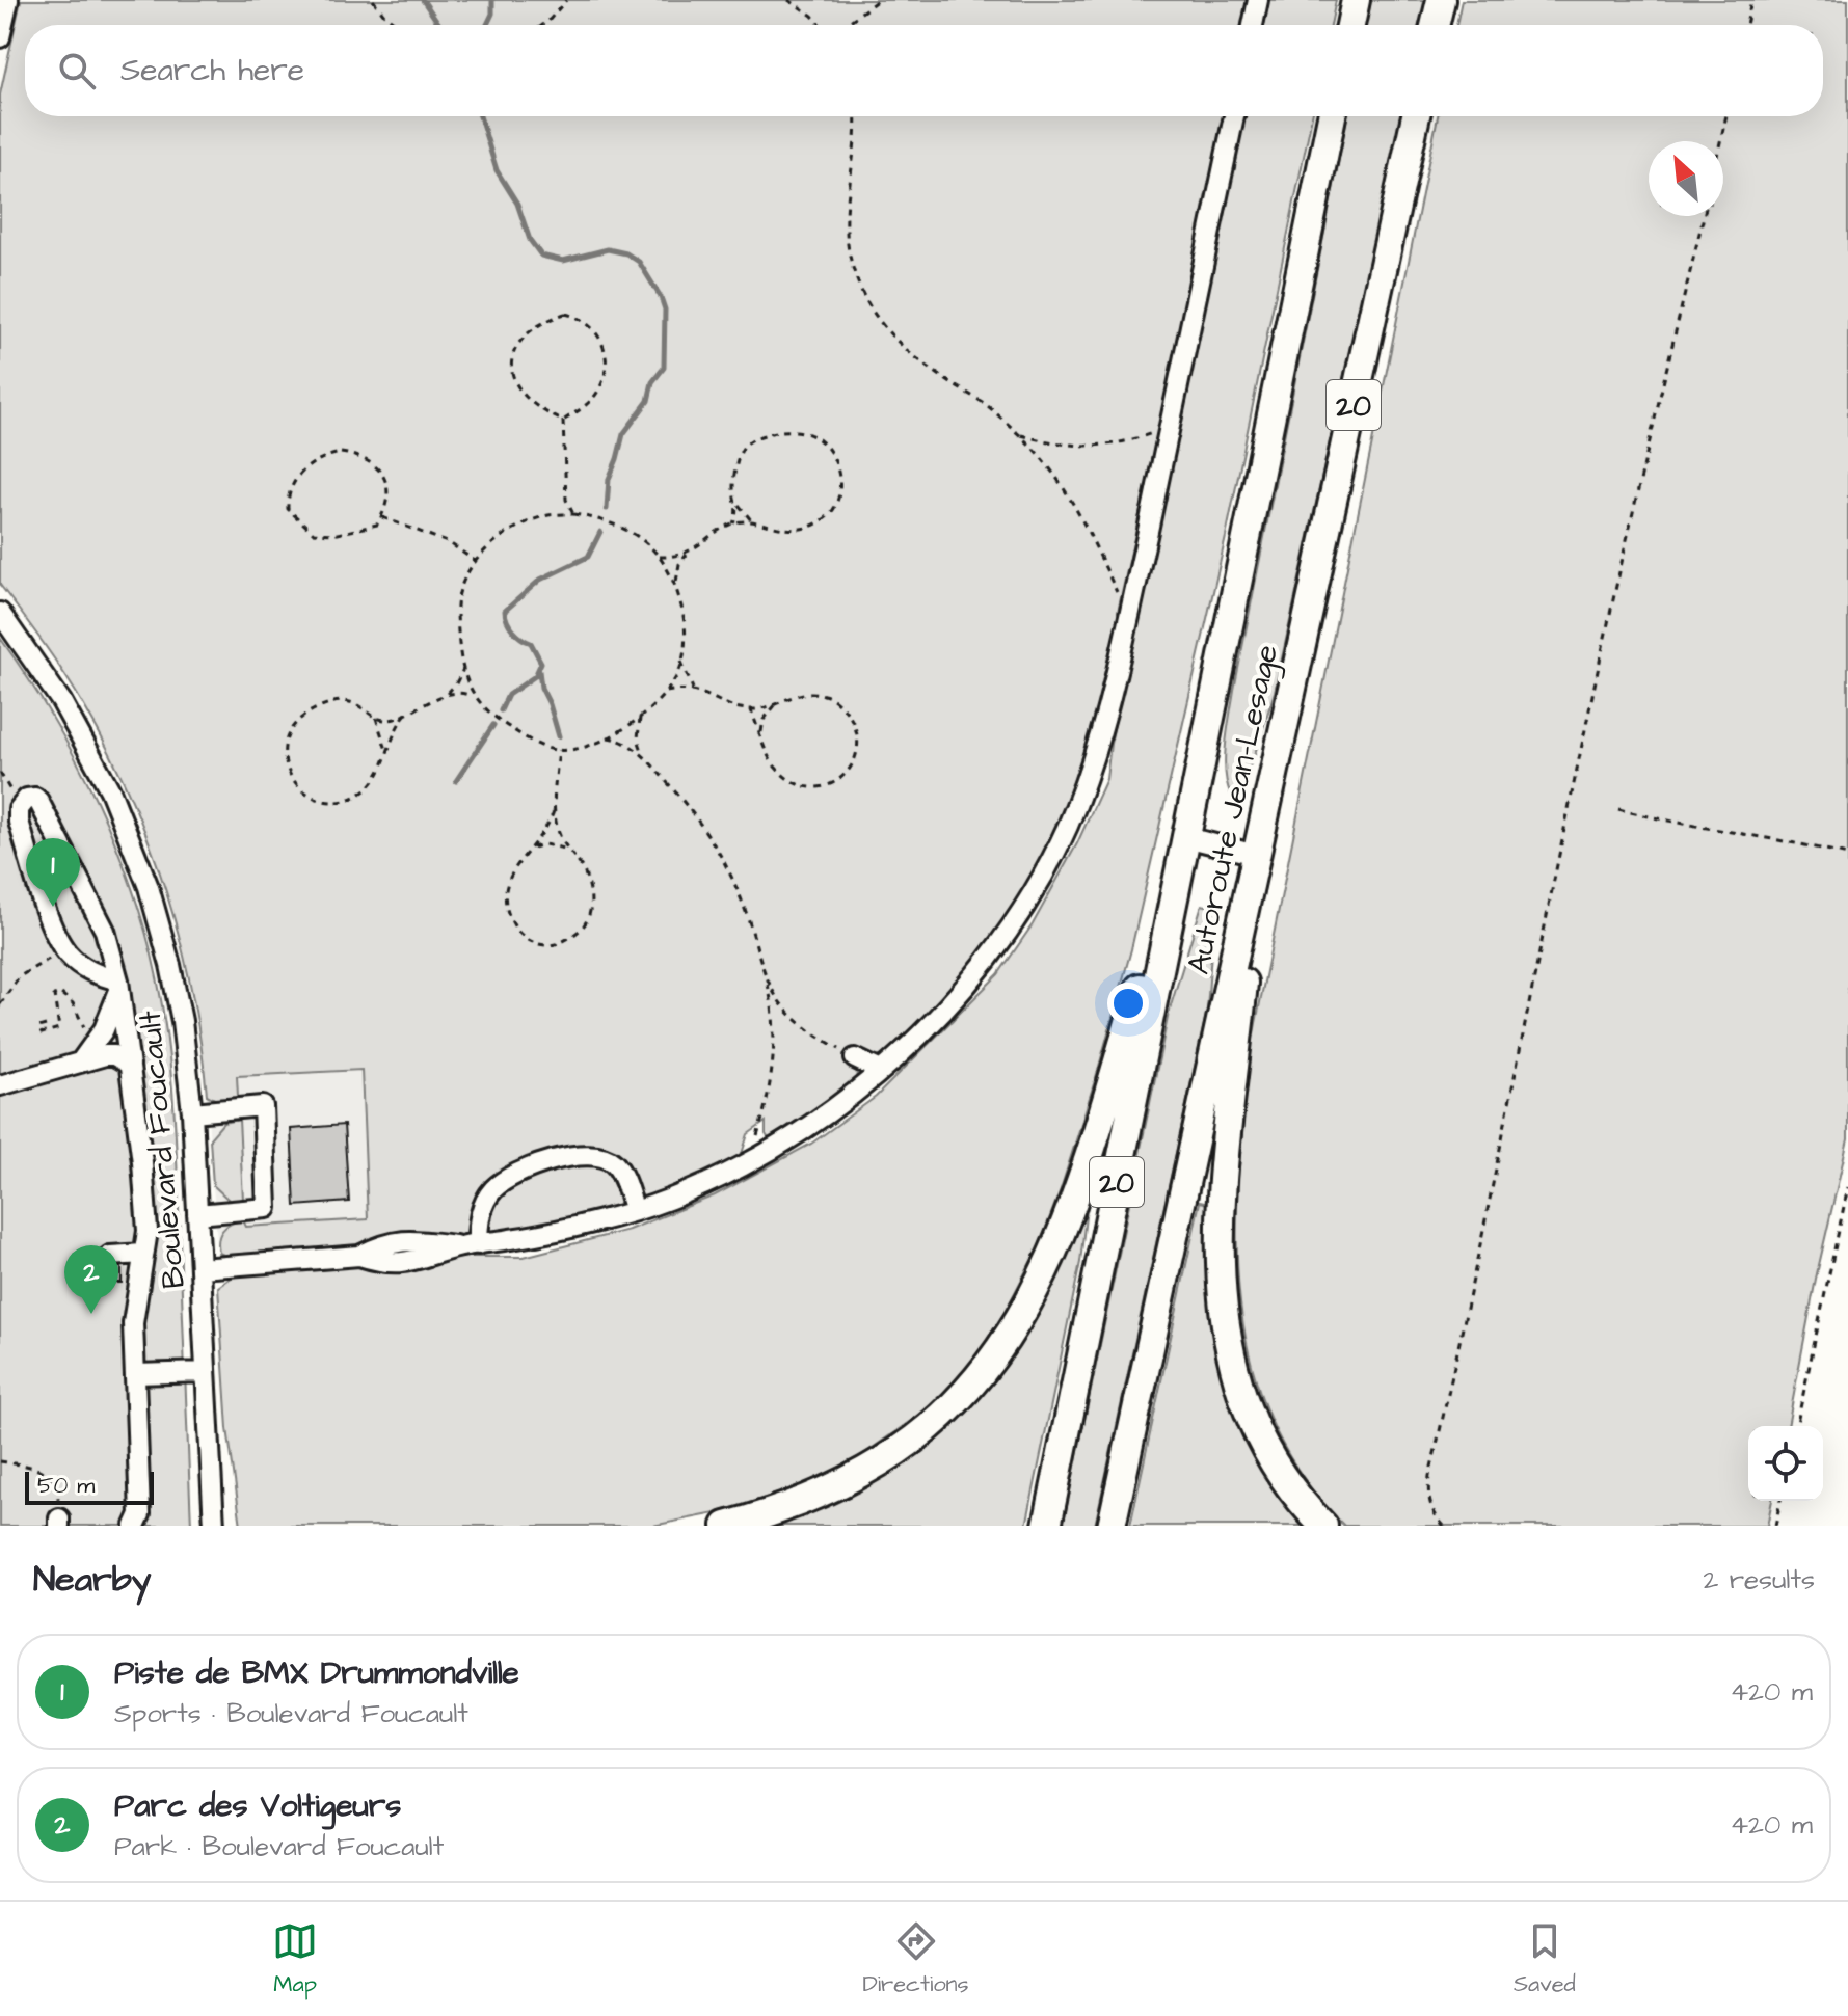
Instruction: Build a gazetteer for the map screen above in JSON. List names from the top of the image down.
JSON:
{
  "streets": {
    "highway": ["20", "Autoroute Jean-Lesage"],
    "street": ["Boulevard Foucault"]
  },
  "scale_bar": "50 m",
  "north": "top left",
  "page": {
    "search": "Search here",
    "pins": ["1", "2"],
    "scale": "50 m",
    "heading": ["Nearby", "2 results"],
    "list": [
      {
        "mark": "1",
        "name": "Piste de BMX Drummondville",
        "note": "Sports · Boulevard Foucault",
        "value": "420 m"
      },
      {
        "mark": "2",
        "name": "Parc des Voltigeurs",
        "note": "Park · Boulevard Foucault",
        "value": "420 m"
      }
    ],
    "nav": ["Map", "Directions", "Saved"]
  }
}
